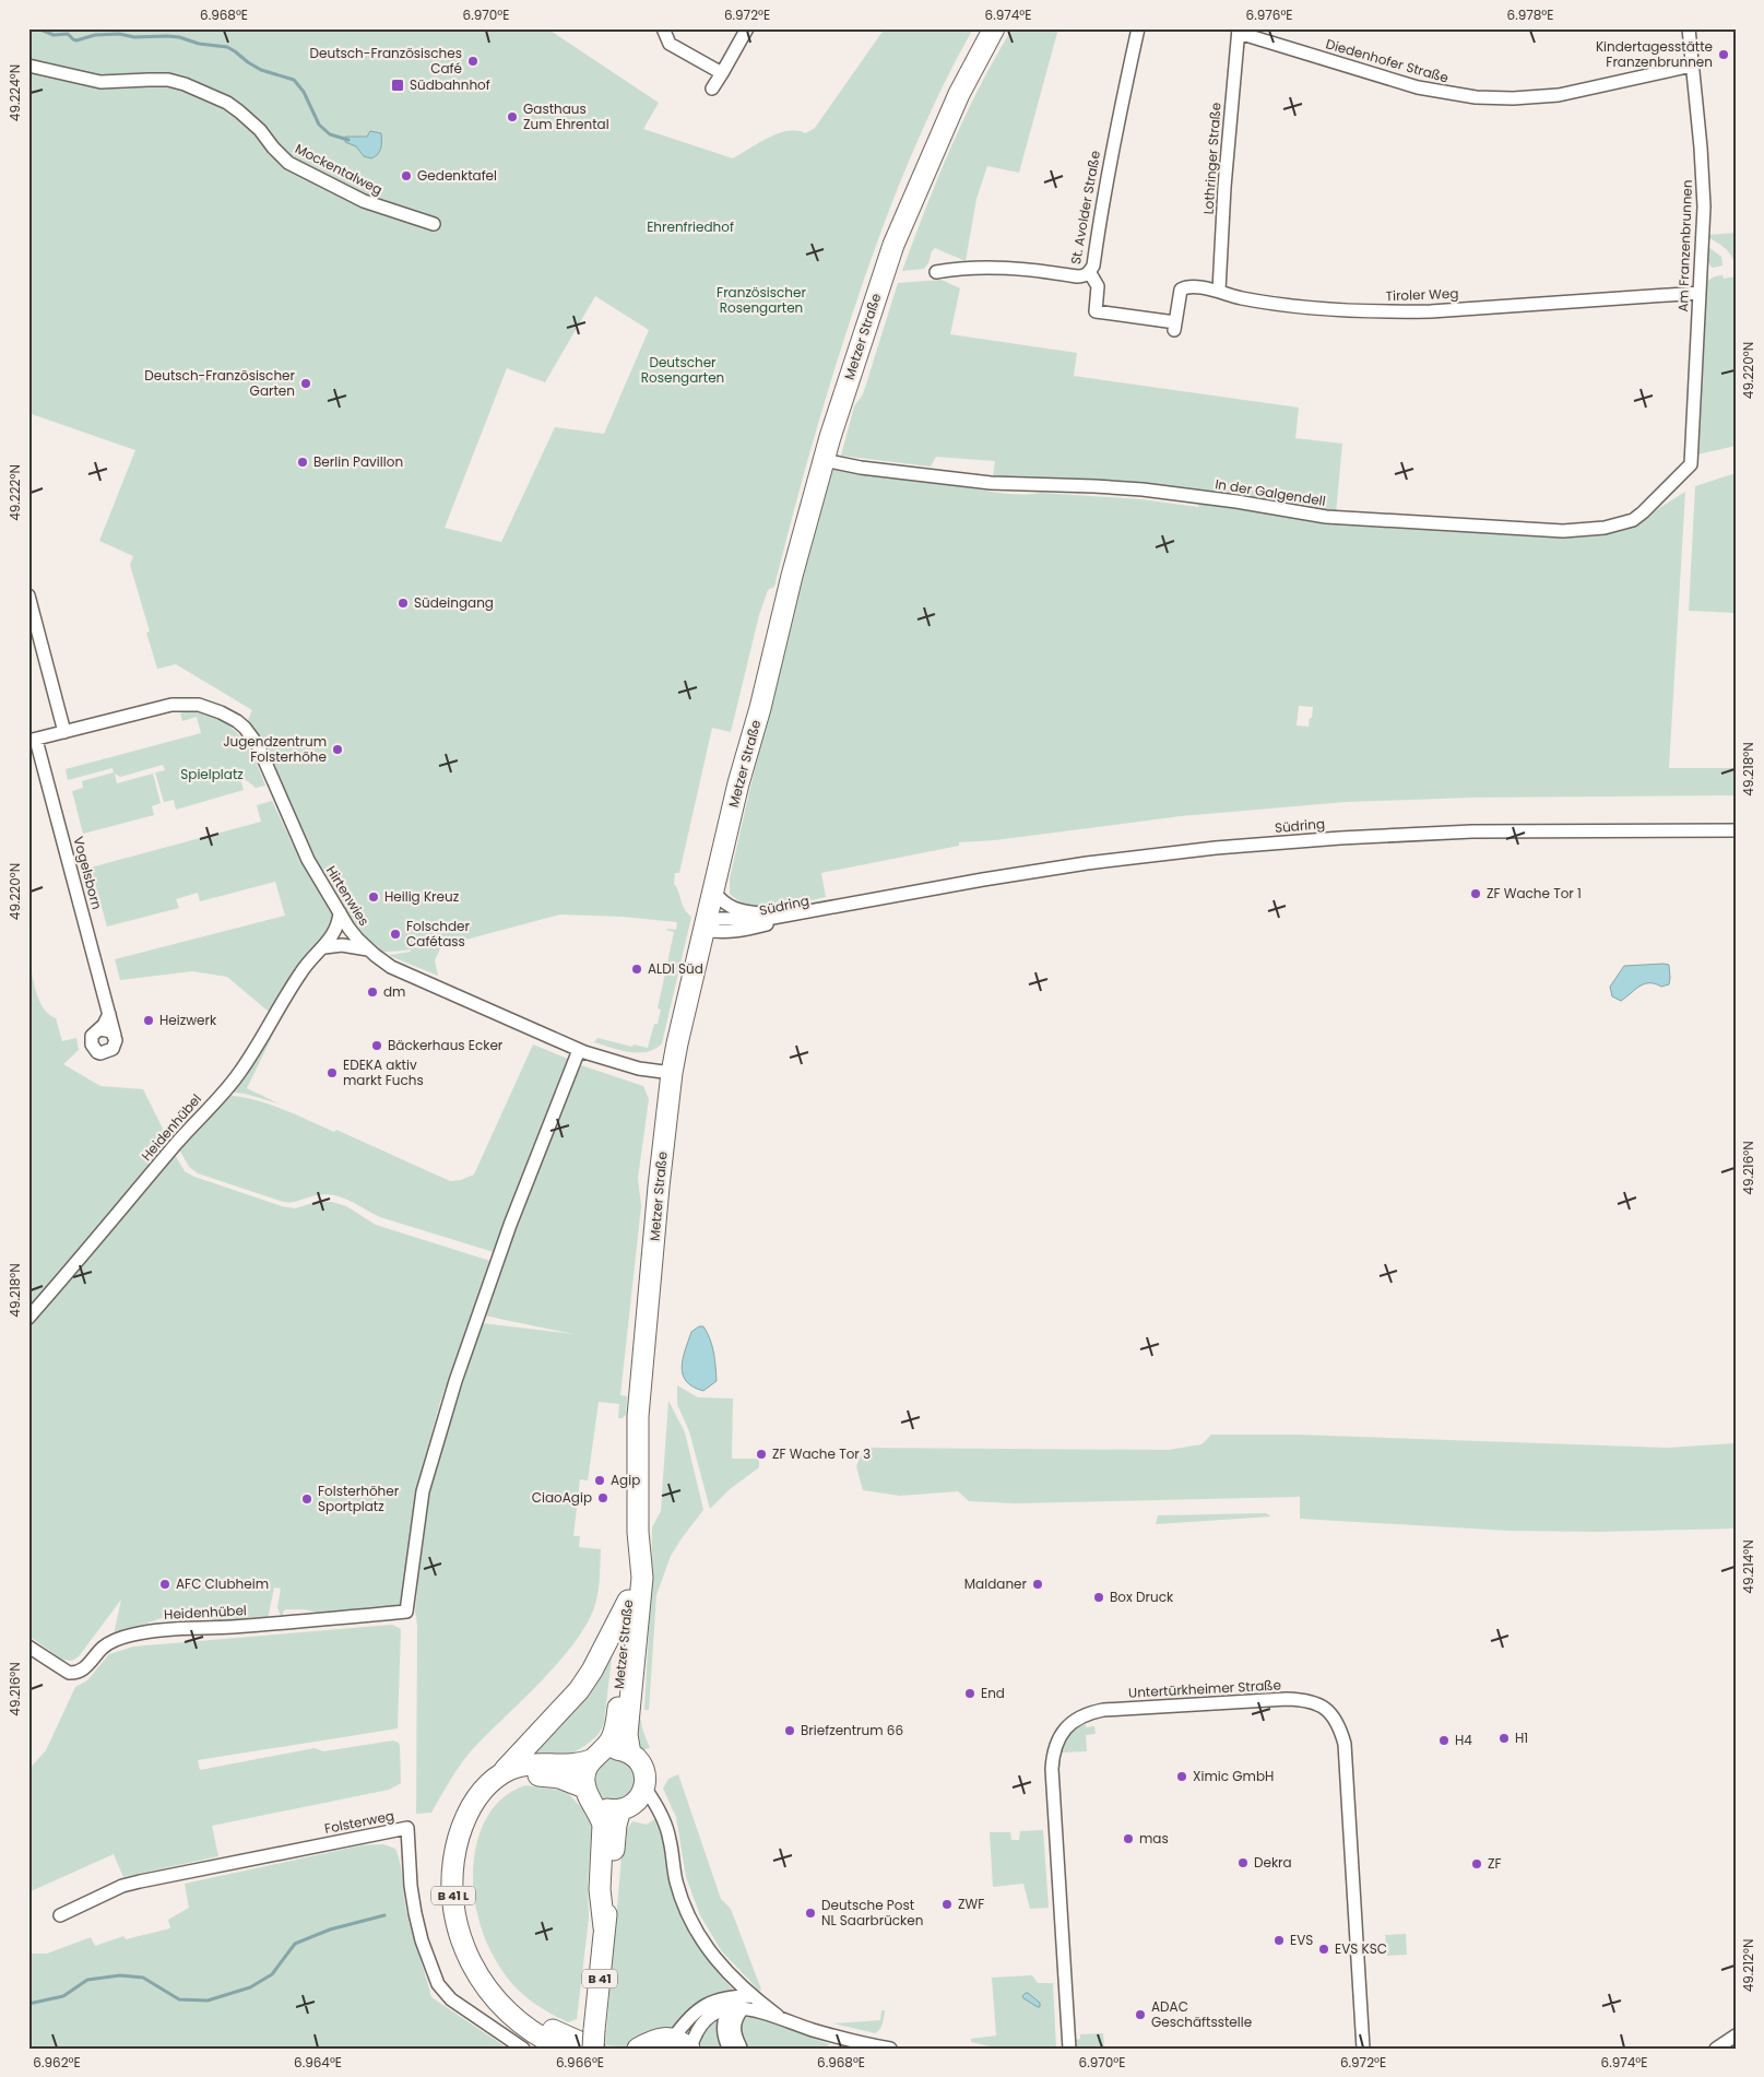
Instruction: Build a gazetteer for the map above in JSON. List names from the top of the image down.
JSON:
{
  "streets": {
    "main road": ["Metzer Straße", "B 41 L", "B 41"],
    "street": [
      "Diedenhofer Straße",
      "Lothringer Straße",
      "Mockentalweg",
      "St. Avolder Straße",
      "Am Franzenbrunnen",
      "Tiroler Weg",
      "In der Galgendell",
      "Südring",
      "Vogelsborn",
      "Hirtenwies",
      "Heidenhübel",
      "Untertürkheimer Straße",
      "Folsterweg"
    ]
  },
  "crossings": [
    ["Diedenhofer Straße", "Lothringer Straße"],
    ["Diedenhofer Straße", "Am Franzenbrunnen"],
    ["Lothringer Straße", "Tiroler Weg"],
    ["St. Avolder Straße", "Tiroler Weg"],
    ["Am Franzenbrunnen", "Tiroler Weg"],
    ["Am Franzenbrunnen", "In der Galgendell"],
    ["Metzer Straße", "In der Galgendell"],
    ["Metzer Straße", "Südring"],
    ["Metzer Straße", "Hirtenwies"],
    ["Metzer Straße", "B 41 L"],
    ["Metzer Straße", "B 41"],
    ["Vogelsborn", "Hirtenwies"],
    ["Hirtenwies", "Heidenhübel"],
    ["B 41 L", "B 41"]
  ],
  "parks": [
    "Ehrenfriedhof",
    "Französischer Rosengarten",
    "Deutscher Rosengarten",
    "Spielplatz"
  ],
  "places": {
    "other": [
      "Kindertagesstätte Franzenbrunnen",
      "Deutsch-Französisches Café",
      "Gasthaus Zum Ehrental",
      "Gedenktafel",
      "Deutsch-Französischer Garten",
      "Berlin Pavillon",
      "Südeingang",
      "Jugendzentrum Folsterhöhe",
      "ZF Wache Tor 1",
      "Heilig Kreuz",
      "Folschder Cafétass",
      "ALDI Süd",
      "dm",
      "Heizwerk",
      "Bäckerhaus Ecker",
      "EDEKA aktiv markt Fuchs",
      "ZF Wache Tor 3",
      "Agip",
      "CiaoAgip",
      "Folsterhöher Sportplatz",
      "AFC Clubheim",
      "Maldaner",
      "Box Druck",
      "End",
      "Briefzentrum 66",
      "H1",
      "H4",
      "Ximic GmbH",
      "mas",
      "Dekra",
      "ZF",
      "ZWF",
      "Deutsche Post NL Saarbrücken",
      "EVS",
      "EVS KSC",
      "ADAC Geschäftsstelle"
    ],
    "transit": ["Südbahnhof"]
  },
  "coordinates": [
    "6.968°E",
    "6.970°E",
    "6.972°E",
    "6.974°E",
    "6.976°E",
    "6.978°E",
    "49.224°N",
    "49.220°N",
    "49.222°N",
    "49.218°N",
    "49.216°N",
    "49.214°N",
    "49.212°N",
    "6.962°E",
    "6.964°E",
    "6.966°E"
  ]
}
